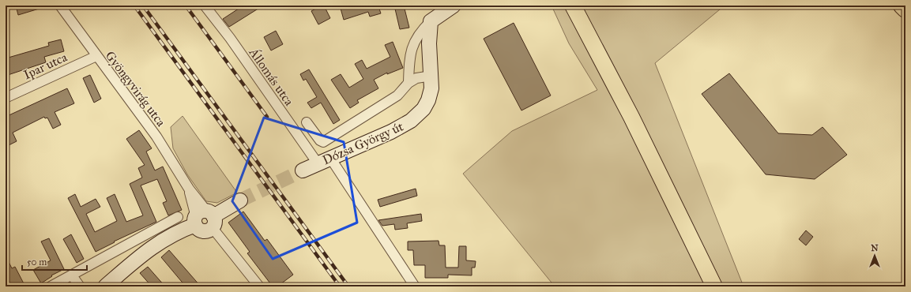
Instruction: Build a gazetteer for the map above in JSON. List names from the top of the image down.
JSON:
{
  "streets": {
    "street": [
      "Ipar utca",
      "Állomás utca",
      "Gyöngyvirág utca",
      "Dózsa György út"
    ]
  },
  "crossings": [
    ["Ipar utca", "Gyöngyvirág utca"],
    ["Állomás utca", "Dózsa György út"]
  ],
  "scale_bar": "50 m",
  "north": "top"
}
